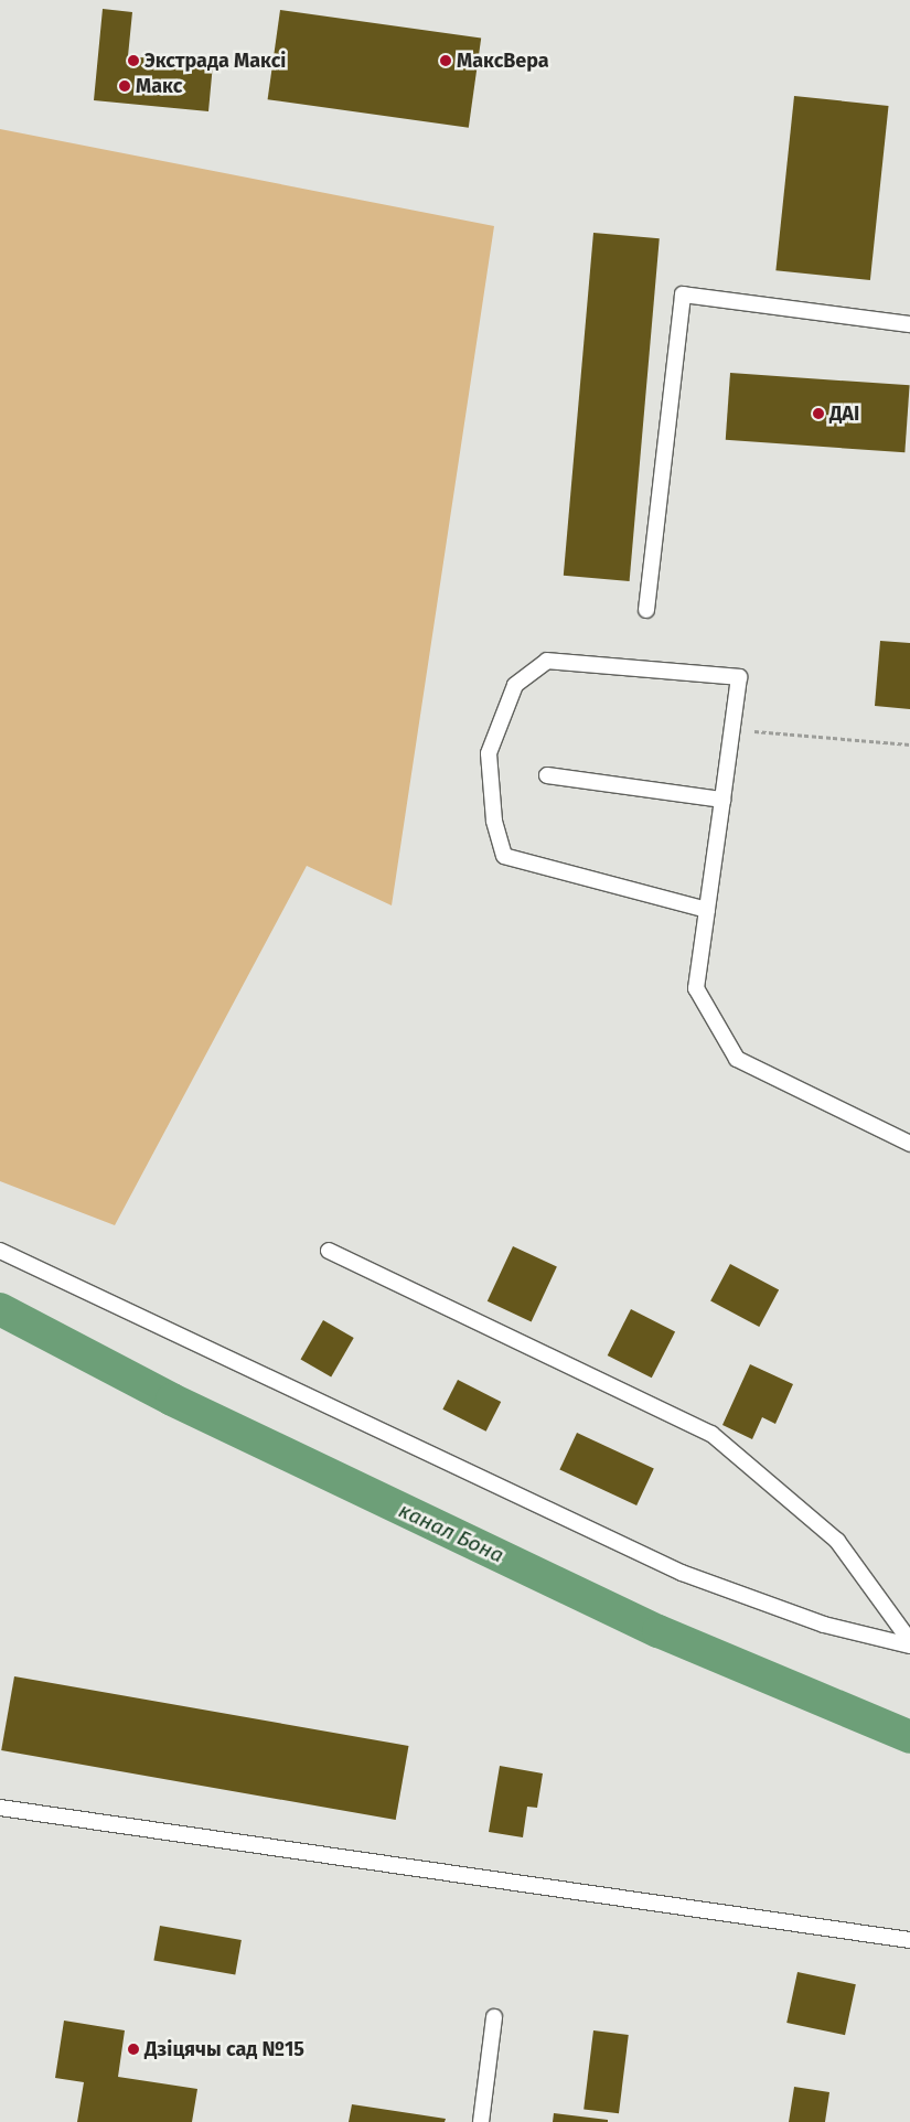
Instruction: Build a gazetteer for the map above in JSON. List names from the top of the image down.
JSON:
{
  "water": ["канал Бона"],
  "places": [
    "Экстрада Максі",
    "МаксBepa",
    "Макс",
    "ДАІ",
    "Дзіцячы сад №15"
  ]
}
